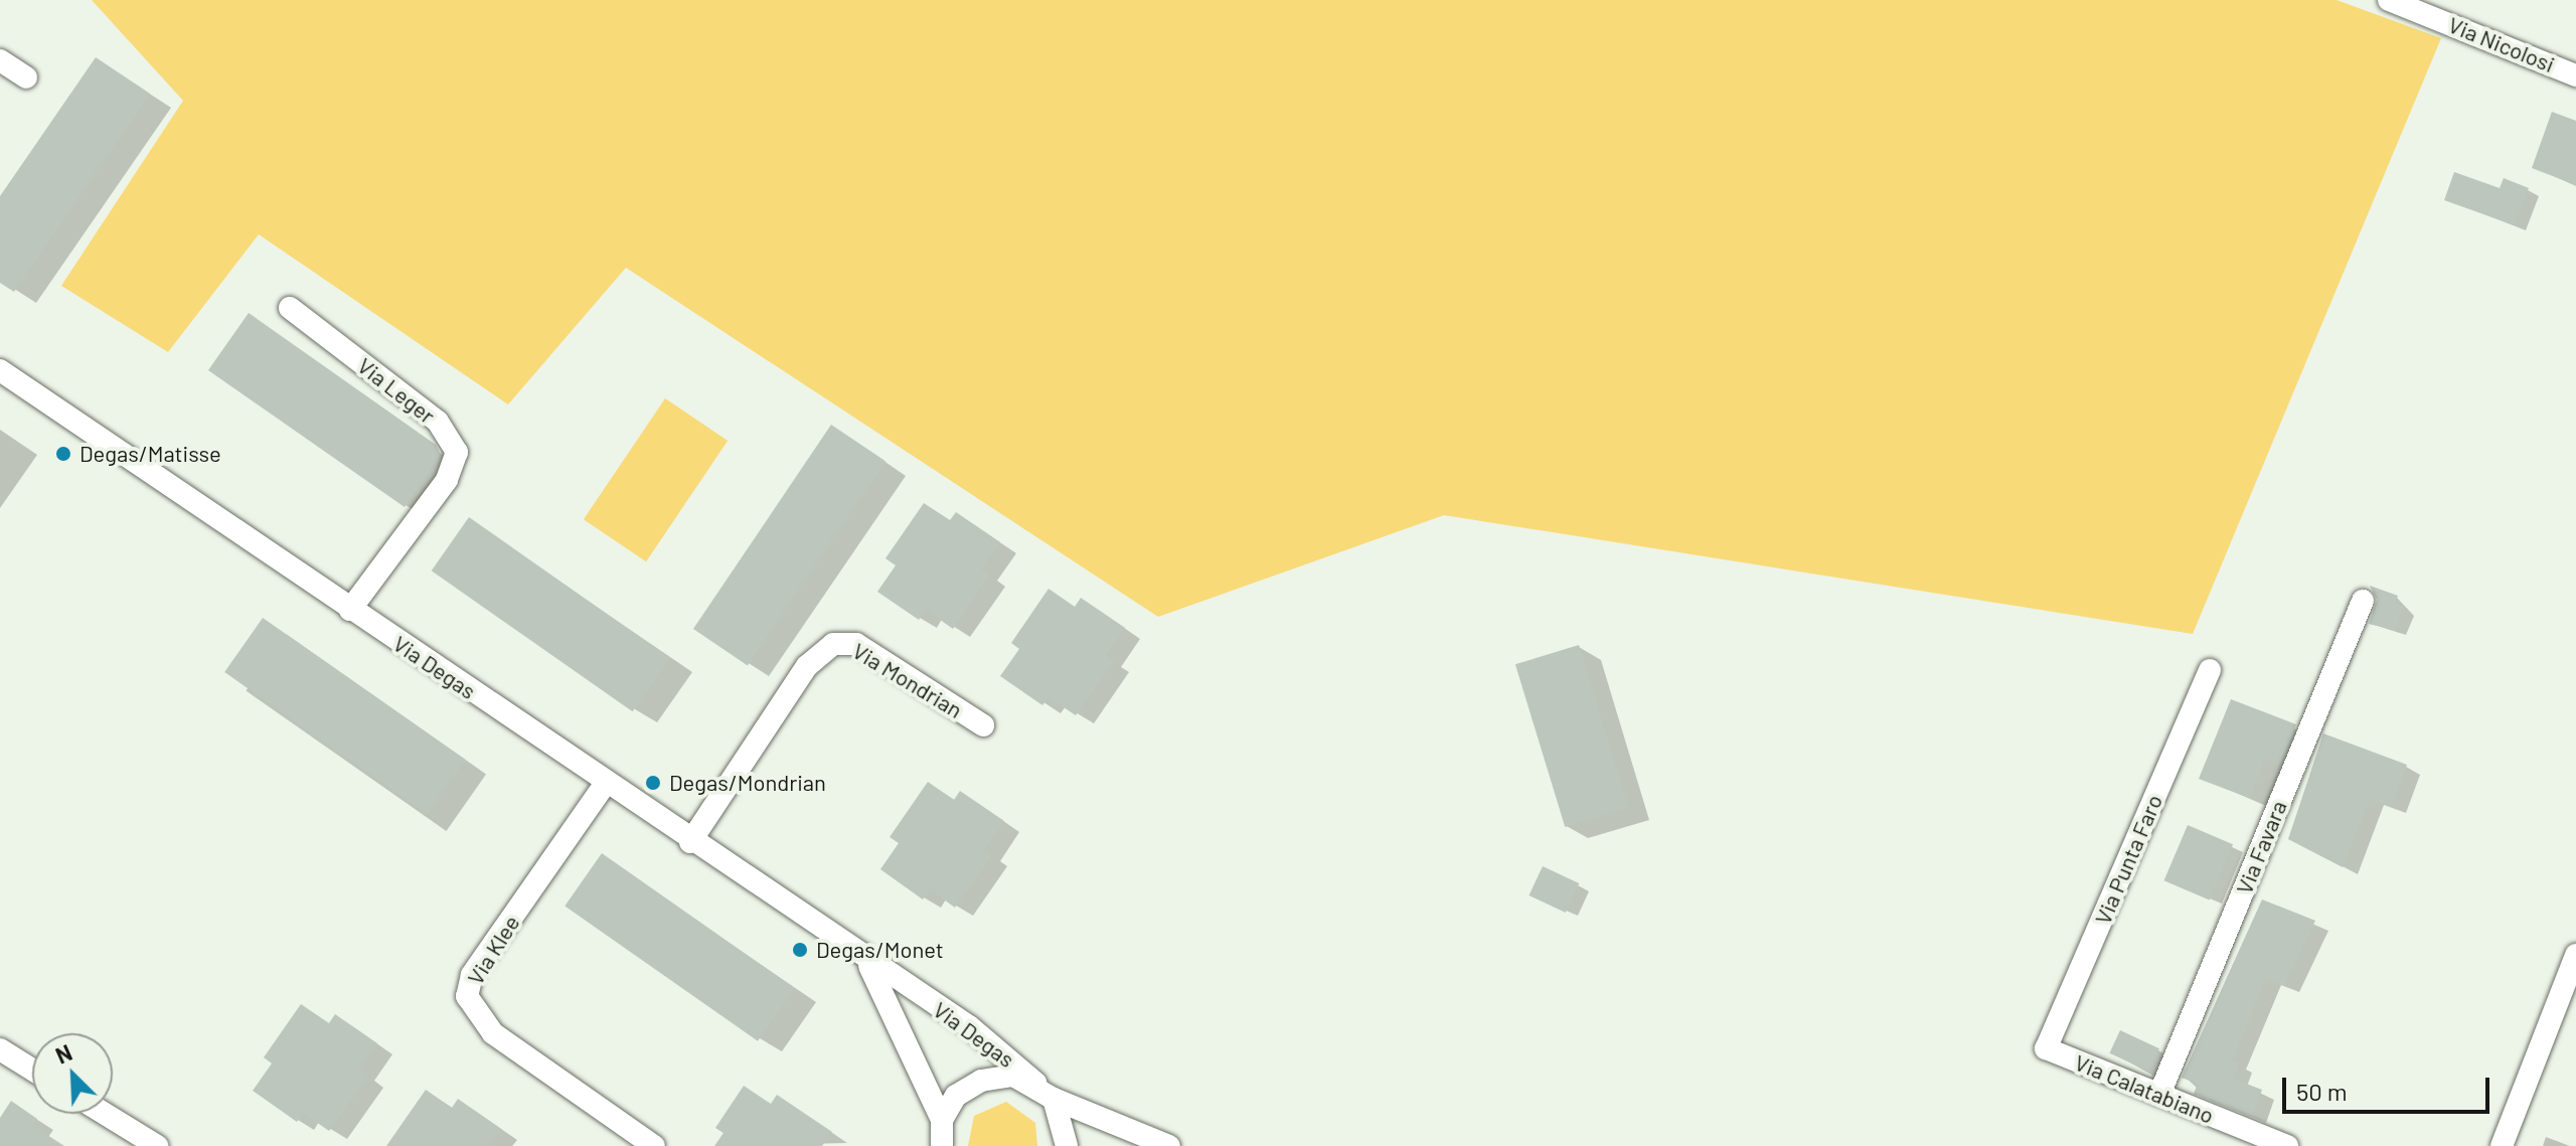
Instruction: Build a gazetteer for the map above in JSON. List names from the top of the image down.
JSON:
{
  "streets": {
    "street": [
      "Via Nicolosi",
      "Via Leger",
      "Via Degas",
      "Via Mondrian",
      "Via Favara",
      "Via Punta Faro",
      "Via Klee",
      "Via Calatabiano"
    ]
  },
  "crossings": [
    ["Via Leger", "Via Degas"],
    ["Via Degas", "Via Mondrian"],
    ["Via Degas", "Via Klee"],
    ["Via Favara", "Via Calatabiano"],
    ["Via Punta Faro", "Via Calatabiano"]
  ],
  "places": ["Degas/Matisse", "Degas/Mondrian", "Degas/Monet"],
  "scale_bar": "50 m",
  "north": "top left"
}
